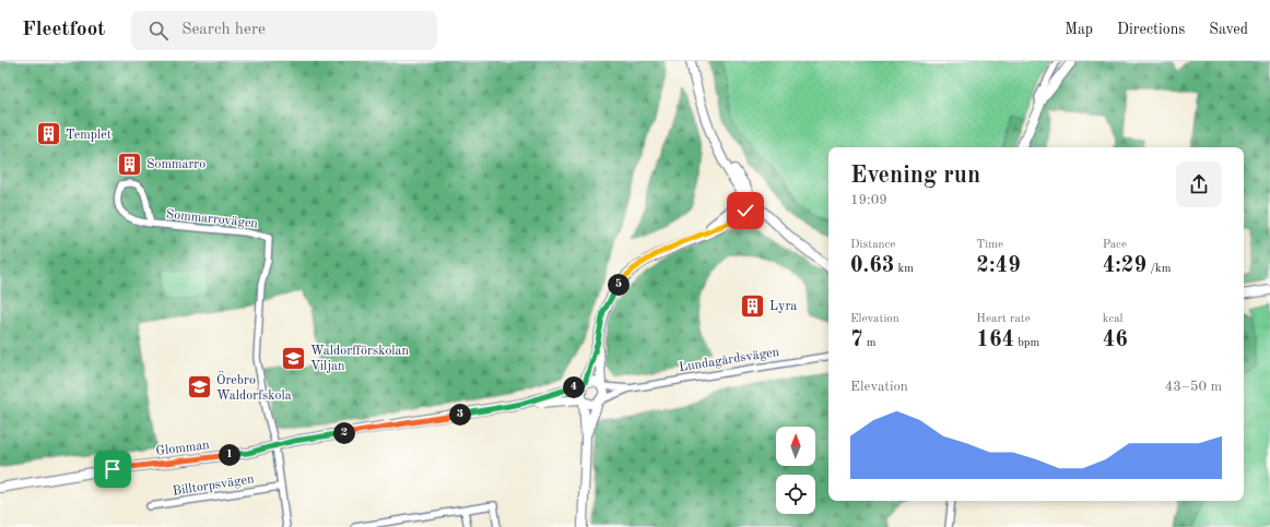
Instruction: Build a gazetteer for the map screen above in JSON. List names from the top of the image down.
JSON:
{
  "streets": {
    "street": [
      "Sommarrovägen",
      "Lundagårdsvägen",
      "Glomman",
      "Billtorpsvägen"
    ]
  },
  "crossings": [
    ["Sommarrovägen", "Glomman"],
    ["Lundagårdsvägen", "Glomman"]
  ],
  "places": {
    "building": ["Templet", "Sommarro", "Lyra"],
    "school or university": ["Waldorfförskolan Viljan", "Örebro Waldorfskola"]
  },
  "north": "top",
  "page": {
    "header": "Fleetfoot",
    "search": "Search here",
    "nav": ["Map", "Directions", "Saved"],
    "heading": ["Evening run", "19:09"],
    "stats": [
      ["Distance", "0.63 km"],
      ["Time", "2:49"],
      ["Pace", "4:29 /km"],
      ["Elevation", "7 m"],
      ["Heart rate", "164 bpm"],
      ["kcal", "46"]
    ],
    "pins": [
      "5",
      "4",
      "3",
      "2",
      "1"
    ],
    "chart": ["Elevation", "43–50 m"]
  }
}
